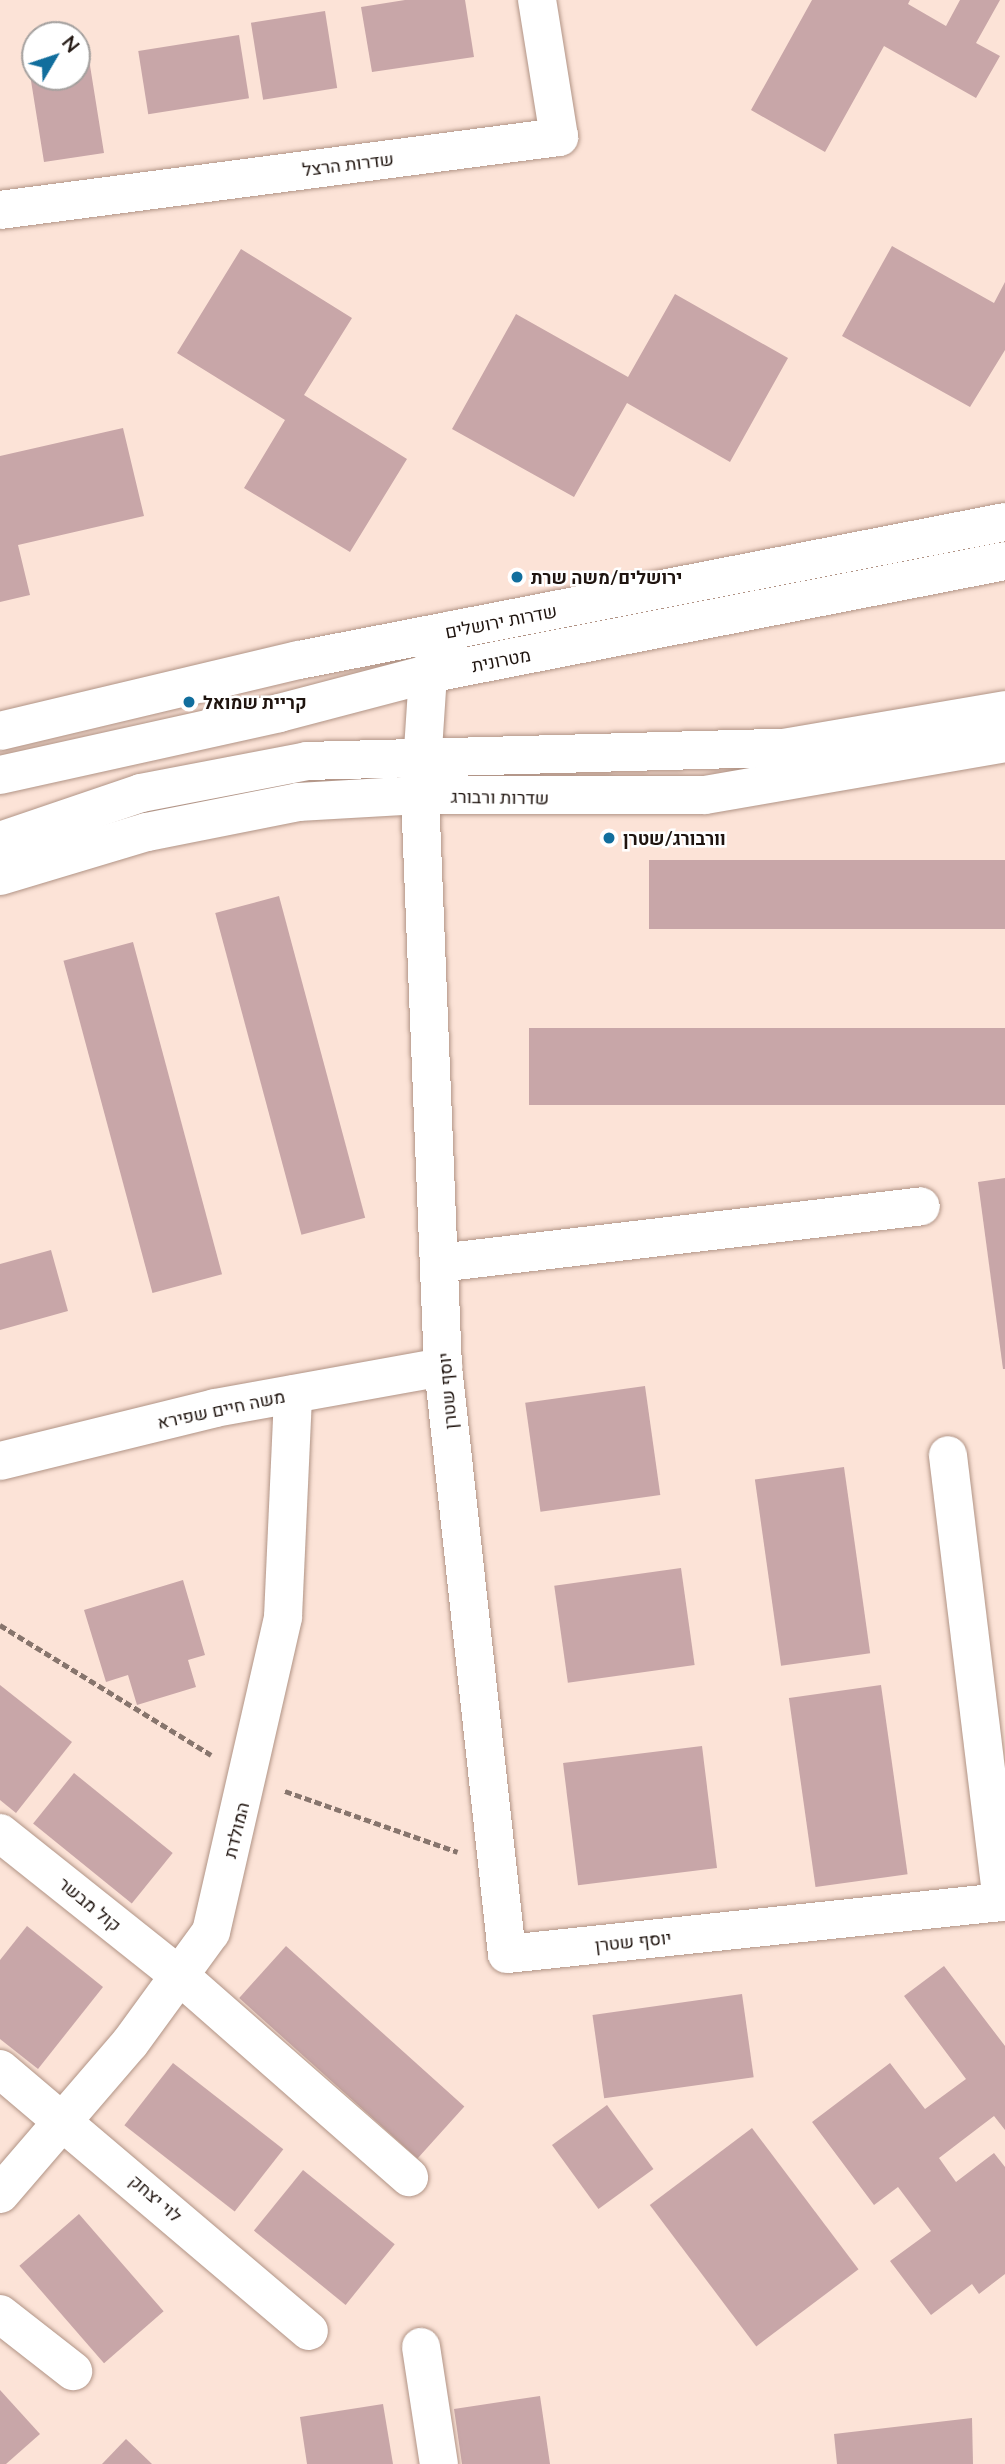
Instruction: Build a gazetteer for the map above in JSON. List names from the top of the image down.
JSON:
{
  "streets": {
    "street": [
      "שדרות הרצל",
      "שדרות ירושלים",
      "מטרונית",
      "שדרות ורבורג",
      "יוסף שטרן",
      "משה חיים שפירא",
      "המולדת",
      "קול מבשר",
      "לוי יצחק"
    ]
  },
  "crossings": [
    ["מטרונית", "יוסף שטרן"],
    ["שדרות ורבורג", "יוסף שטרן"],
    ["יוסף שטרן", "משה חיים שפירא"],
    ["משה חיים שפירא", "המולדת"],
    ["המולדת", "קול מבשר"],
    ["המולדת", "לוי יצחק"]
  ],
  "places": ["ירושלים/משה שרת", "קריית שמואל", "וורבורג/שטרן"],
  "north": "top right"
}
